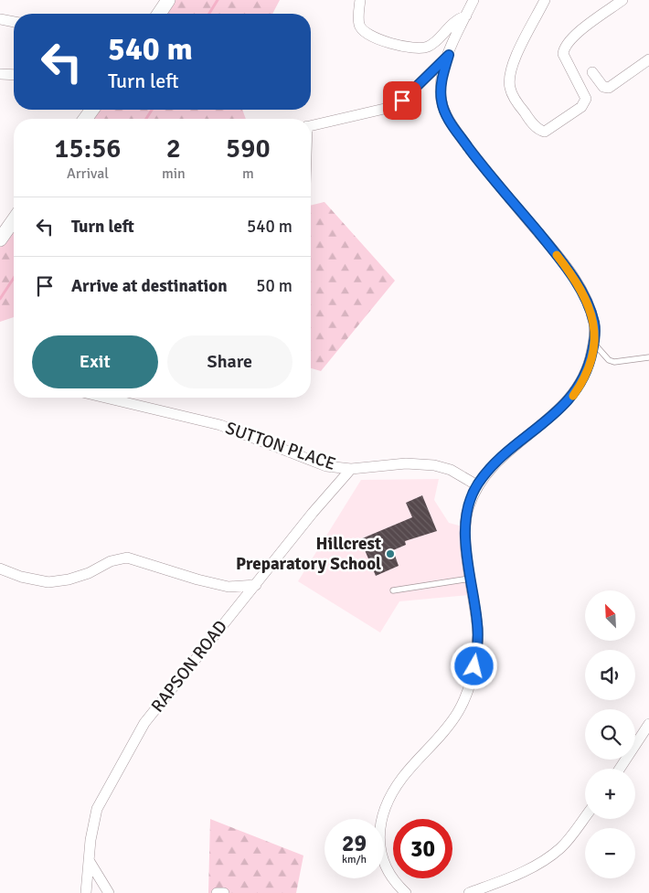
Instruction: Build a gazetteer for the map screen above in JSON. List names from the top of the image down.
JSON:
{
  "streets": {
    "street": ["SUTTON PLACE", "RAPSON ROAD"]
  },
  "crossings": [
    ["SUTTON PLACE", "RAPSON ROAD"]
  ],
  "places": ["Hillcrest Preparatory School"],
  "north": "top left",
  "page": {
    "turn": ["540 m", "Turn left"],
    "eta": [
      "15:56",
      "Arrival",
      "2",
      "min",
      "590",
      "m"
    ],
    "list": [
      {
        "name": "Turn left",
        "value": "540 m"
      },
      {
        "name": "Arrive at destination",
        "value": "50 m"
      }
    ],
    "buttons": ["Exit", "Share"],
    "map_buttons": ["+", "−"],
    "speed": "29 km/h",
    "limit": "30"
  }
}
